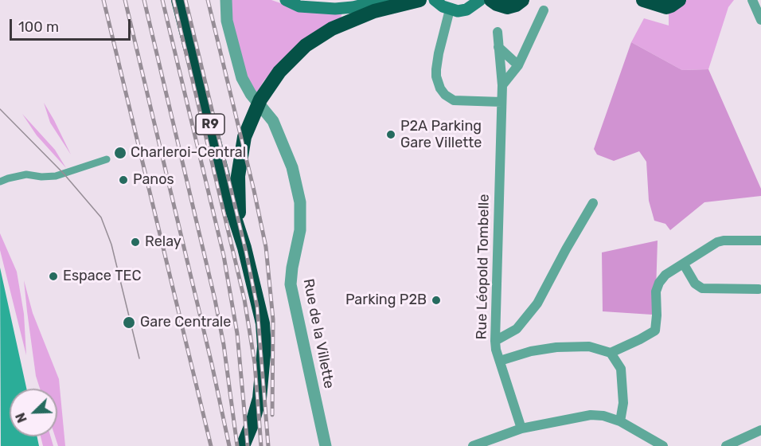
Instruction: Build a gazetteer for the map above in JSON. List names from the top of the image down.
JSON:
{
  "streets": {
    "highway": ["R9"],
    "street": ["Rue Léopold Tombelle", "Rue de la Villette"]
  },
  "places": [
    "P2A Parking Gare Villette",
    "Charleroi-Central",
    "Panos",
    "Relay",
    "Espace TEC",
    "Parking P2B",
    "Gare Centrale"
  ],
  "scale_bar": "100 m",
  "north": "bottom left"
}
